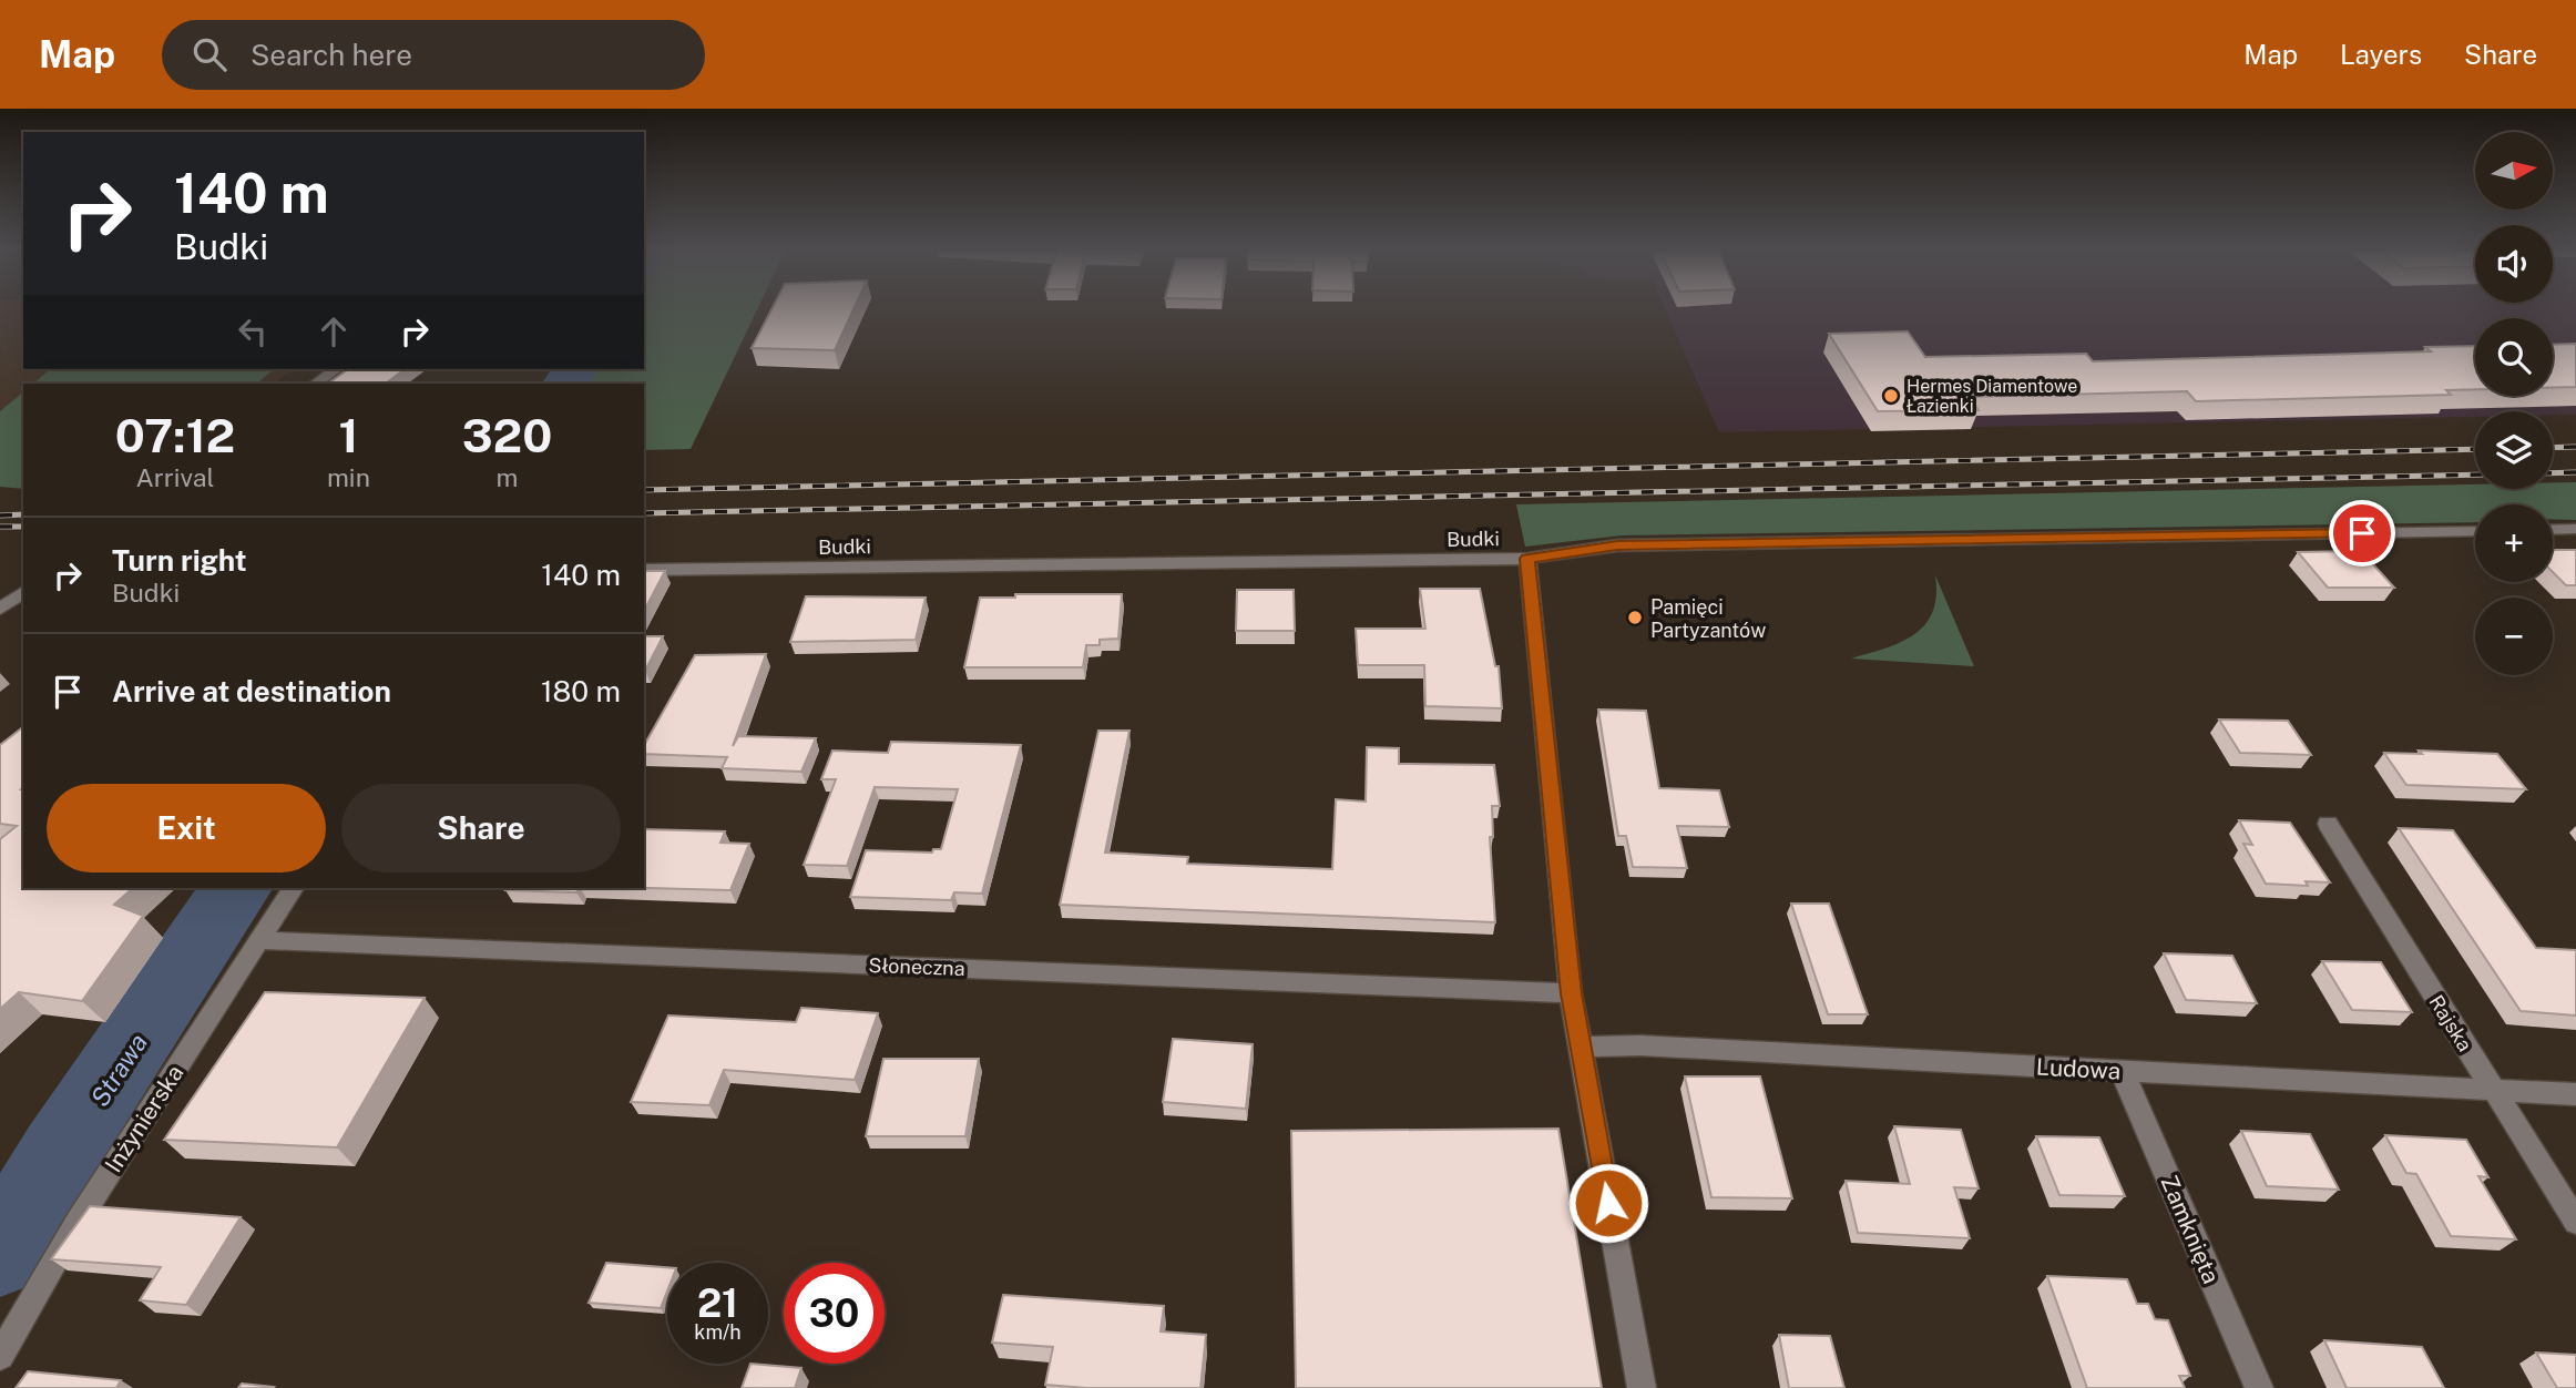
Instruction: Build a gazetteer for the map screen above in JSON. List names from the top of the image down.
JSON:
{
  "streets": {
    "street": [
      "Budki",
      "Słoneczna",
      "Rajska",
      "Ludowa",
      "Inżynierska",
      "Zamknięta"
    ]
  },
  "crossings": [
    ["Słoneczna", "Inżynierska"],
    ["Rajska", "Ludowa"],
    ["Ludowa", "Zamknięta"]
  ],
  "water": ["Strawa"],
  "places": ["Hermes Diamentowe Łazienki", "Pamięci Partyzantów"],
  "north": "right",
  "page": {
    "header": "Map",
    "search": "Search here",
    "nav": ["Map", "Layers", "Share"],
    "map_buttons": ["+", "−"],
    "turn": ["140 m", "Budki"],
    "eta": [
      "07:12",
      "Arrival",
      "1",
      "min",
      "320",
      "m"
    ],
    "list": [
      {
        "name": "Turn right",
        "note": "Budki",
        "value": "140 m"
      },
      {
        "name": "Arrive at destination",
        "value": "180 m"
      }
    ],
    "buttons": ["Exit", "Share"],
    "speed": "21 km/h",
    "limit": "30"
  }
}
